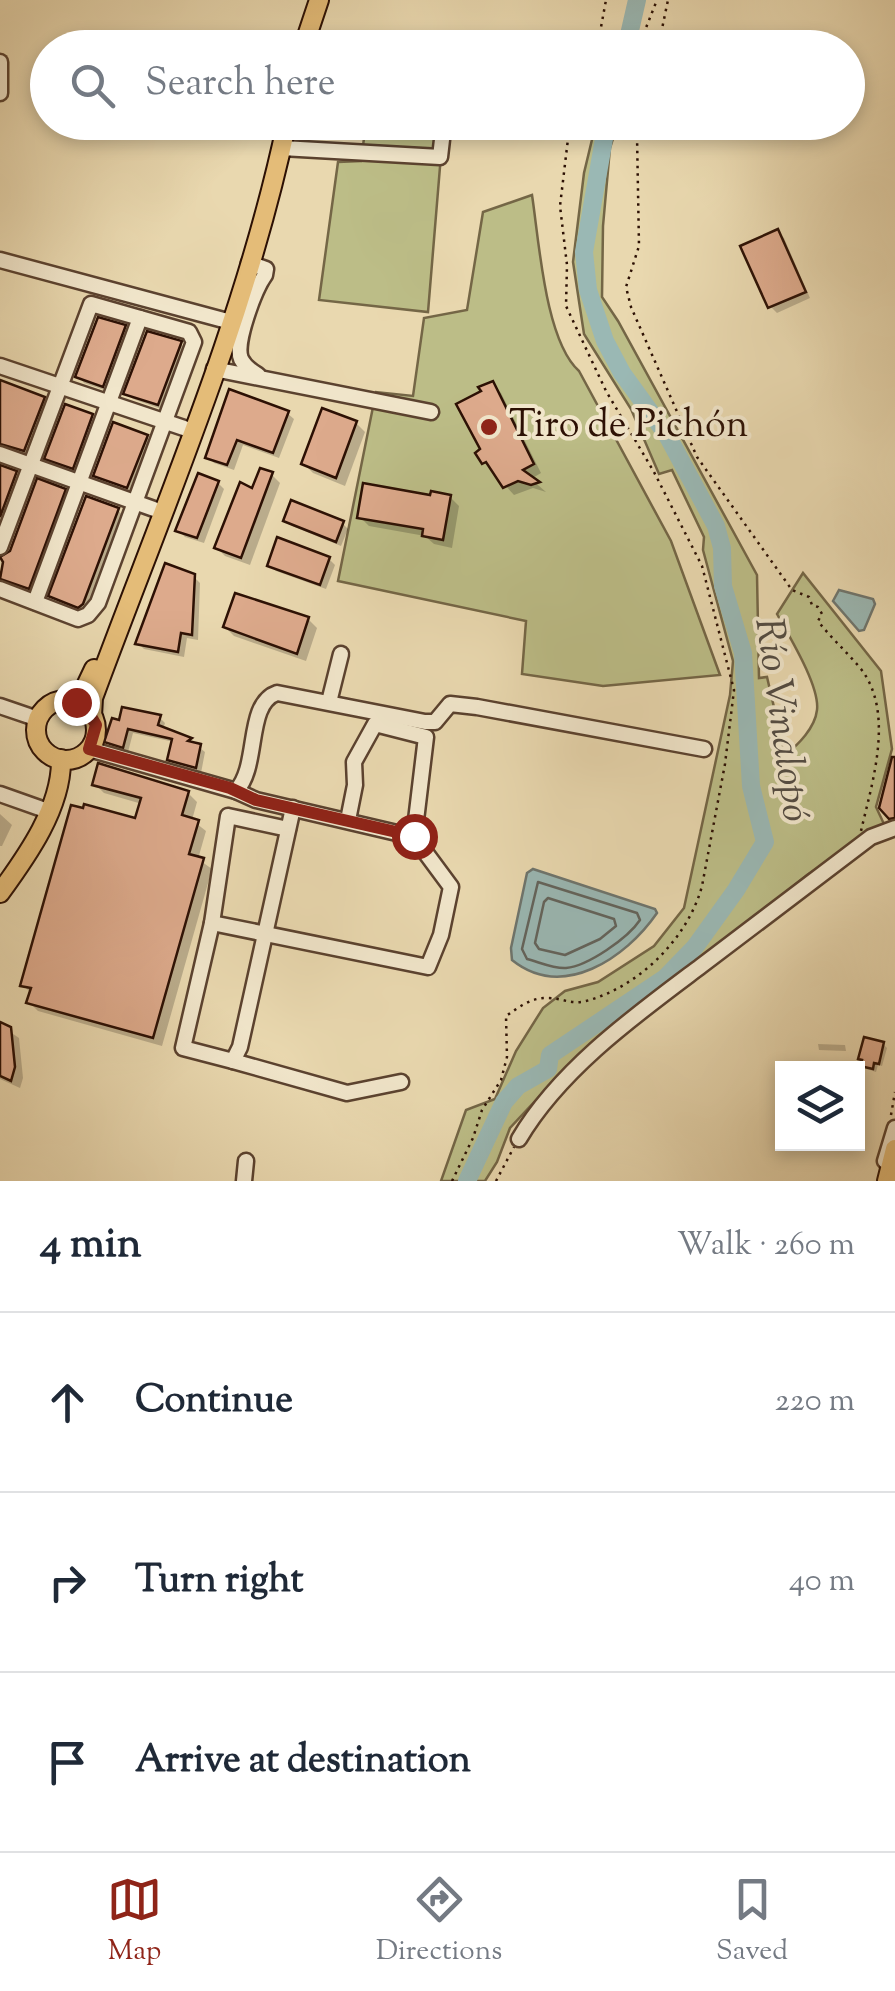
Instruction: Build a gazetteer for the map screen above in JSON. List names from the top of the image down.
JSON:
{
  "water": ["Río Vinalopó"],
  "places": ["Tiro de Pichón"],
  "page": {
    "search": "Search here",
    "heading": ["4 min", "Walk · 260 m"],
    "list": [
      ["Continue", "220 m"],
      ["Turn right", "40 m"],
      "Arrive at destination"
    ],
    "nav": ["Map", "Directions", "Saved"]
  }
}
